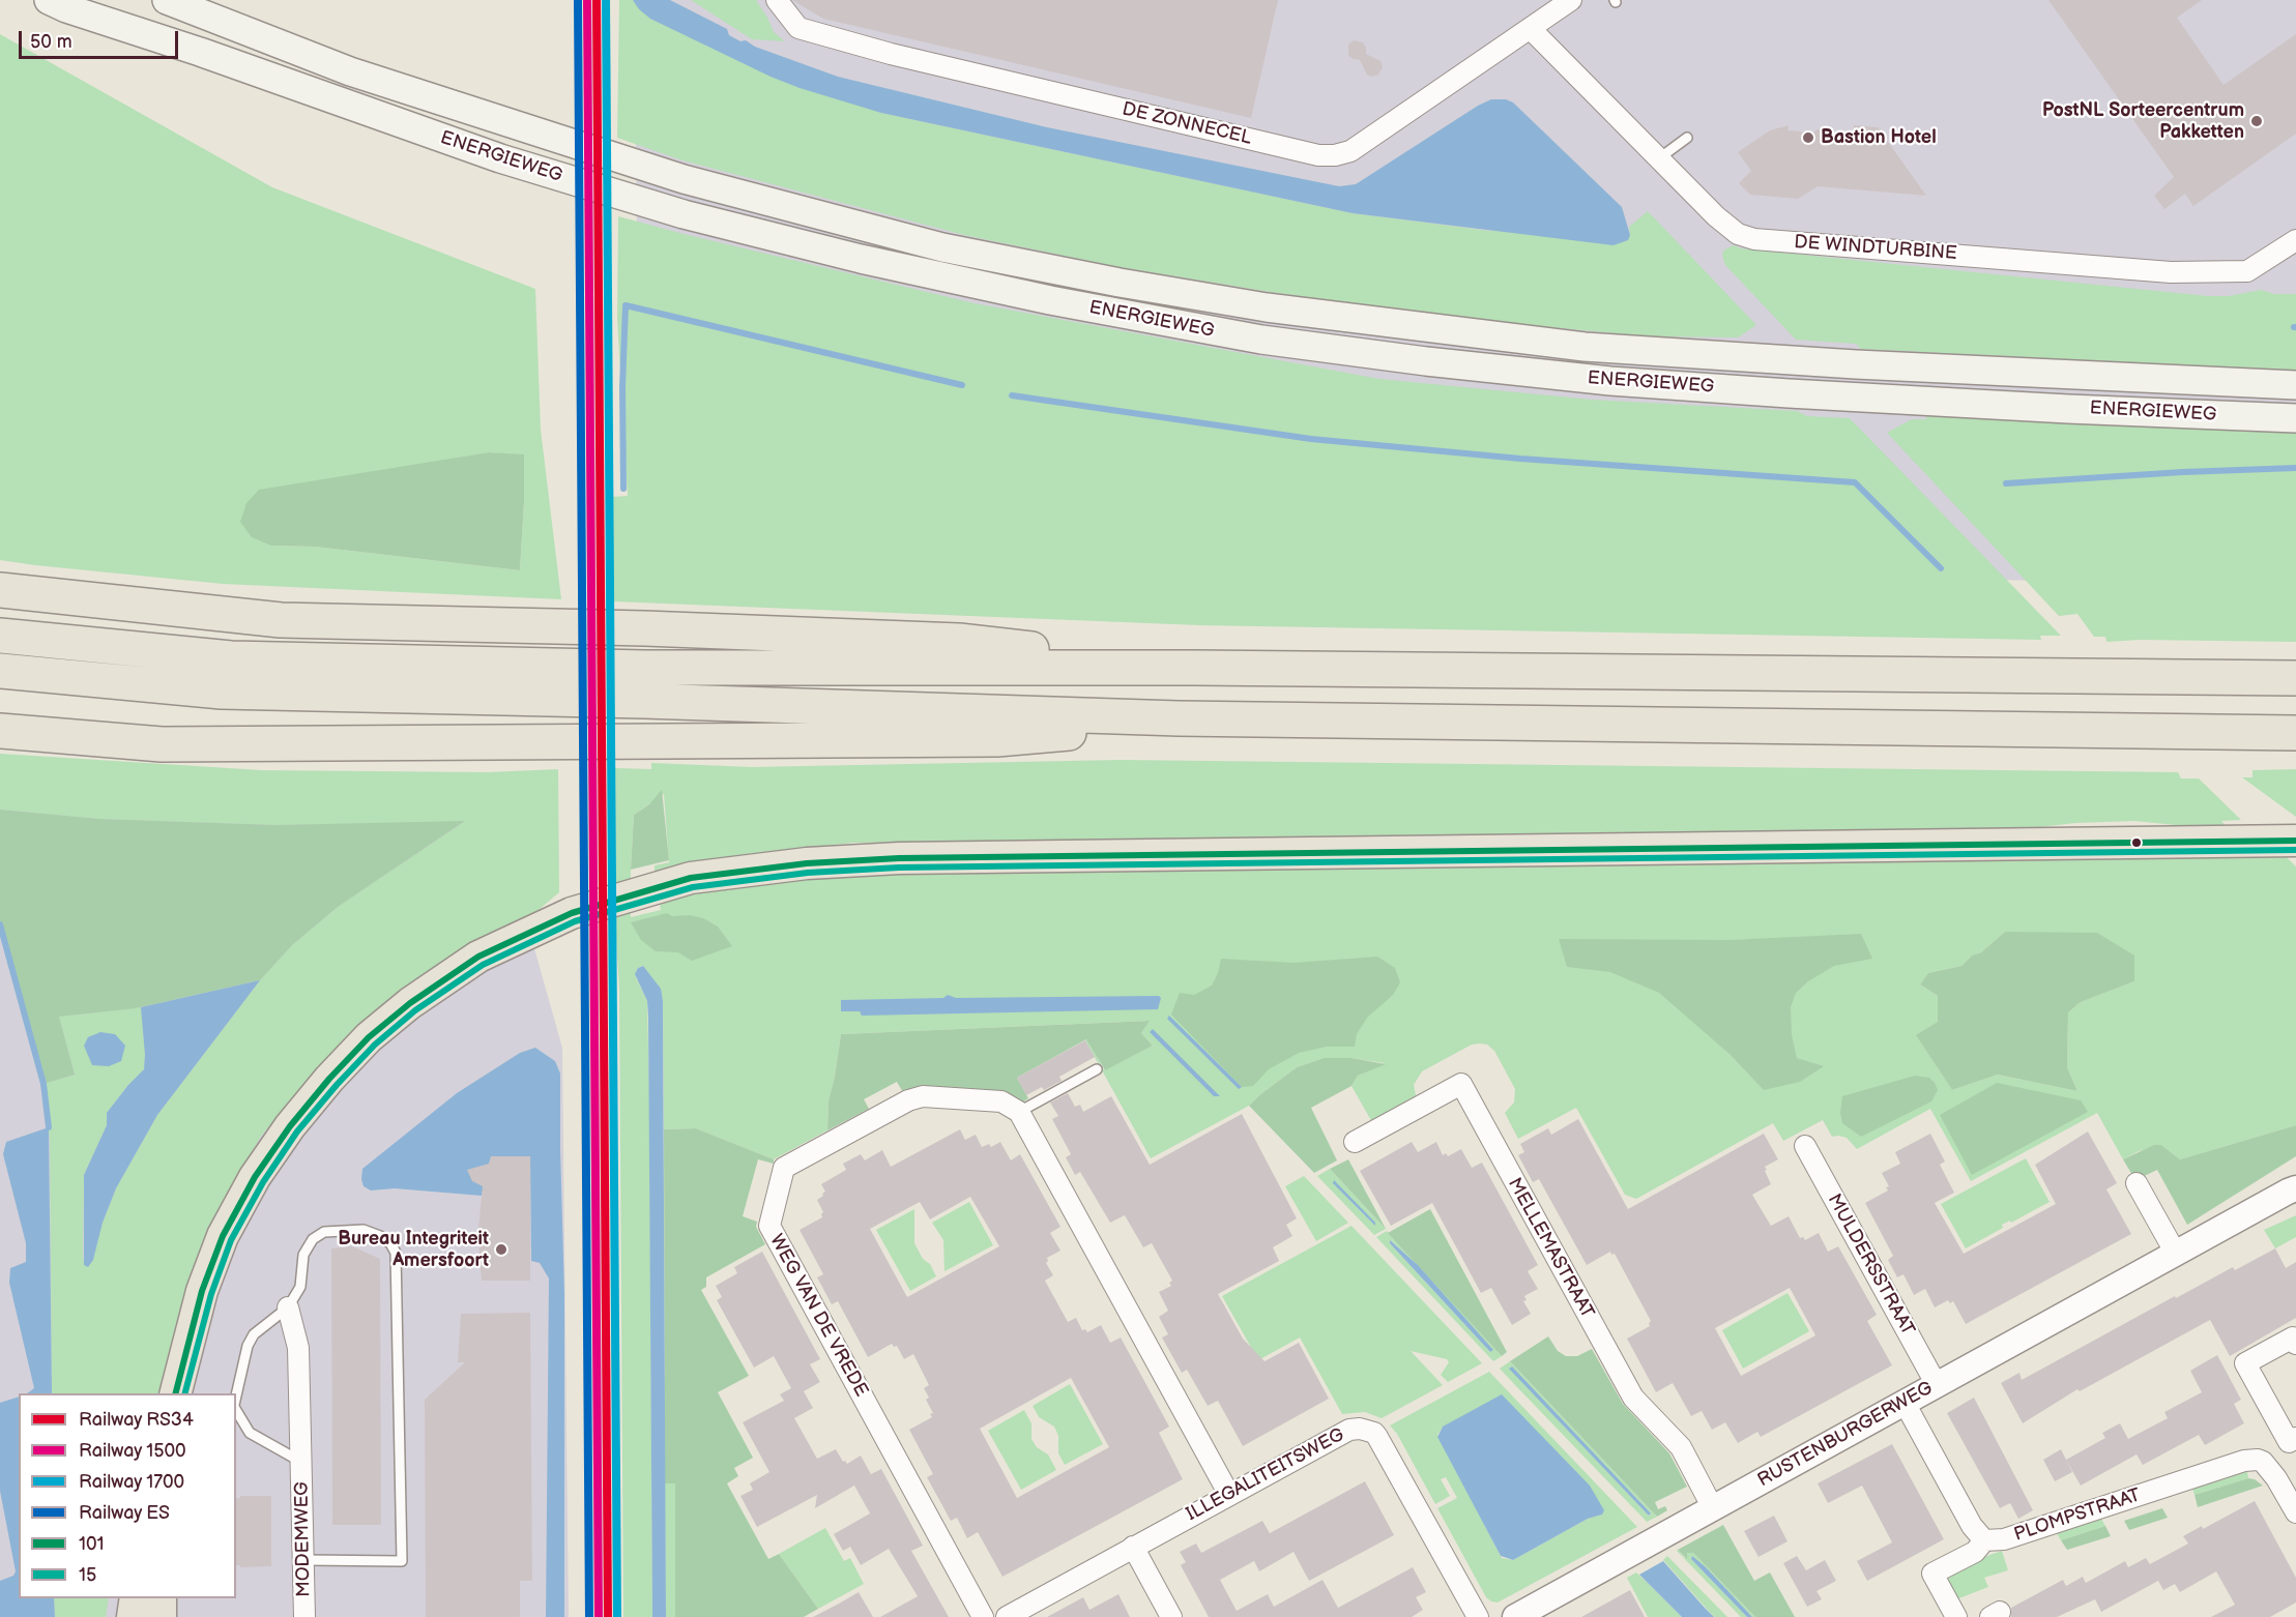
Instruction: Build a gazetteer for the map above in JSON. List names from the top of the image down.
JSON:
{
  "streets": {
    "main road": ["ENERGIEWEG"],
    "street": [
      "DE ZONNECEL",
      "DE WINDTURBINE",
      "MELLEMASTRAAT",
      "MULDERSSTRAAT",
      "WEG VAN DE VREDE",
      "RUSTENBURGERWEG",
      "ILLEGALITEITSWEG",
      "PLOMPSTRAAT",
      "MODEMWEG"
    ]
  },
  "crossings": [
    ["DE ZONNECEL", "DE WINDTURBINE"],
    ["MELLEMASTRAAT", "RUSTENBURGERWEG"],
    ["MULDERSSTRAAT", "RUSTENBURGERWEG"]
  ],
  "places": ["PostNL Sorteercentrum Pakketten", "Bastion Hotel", "Bureau Integriteit Amersfoort"],
  "lines": [
    "rail line RS34",
    "rail line 1500",
    "rail line 1700",
    "rail line ES",
    "transit line 101",
    "transit line 15"
  ],
  "legend": [
    "Railway RS34",
    "Railway 1500",
    "Railway 1700",
    "Railway ES",
    "101",
    "15"
  ],
  "scale_bar": "50 m"
}
